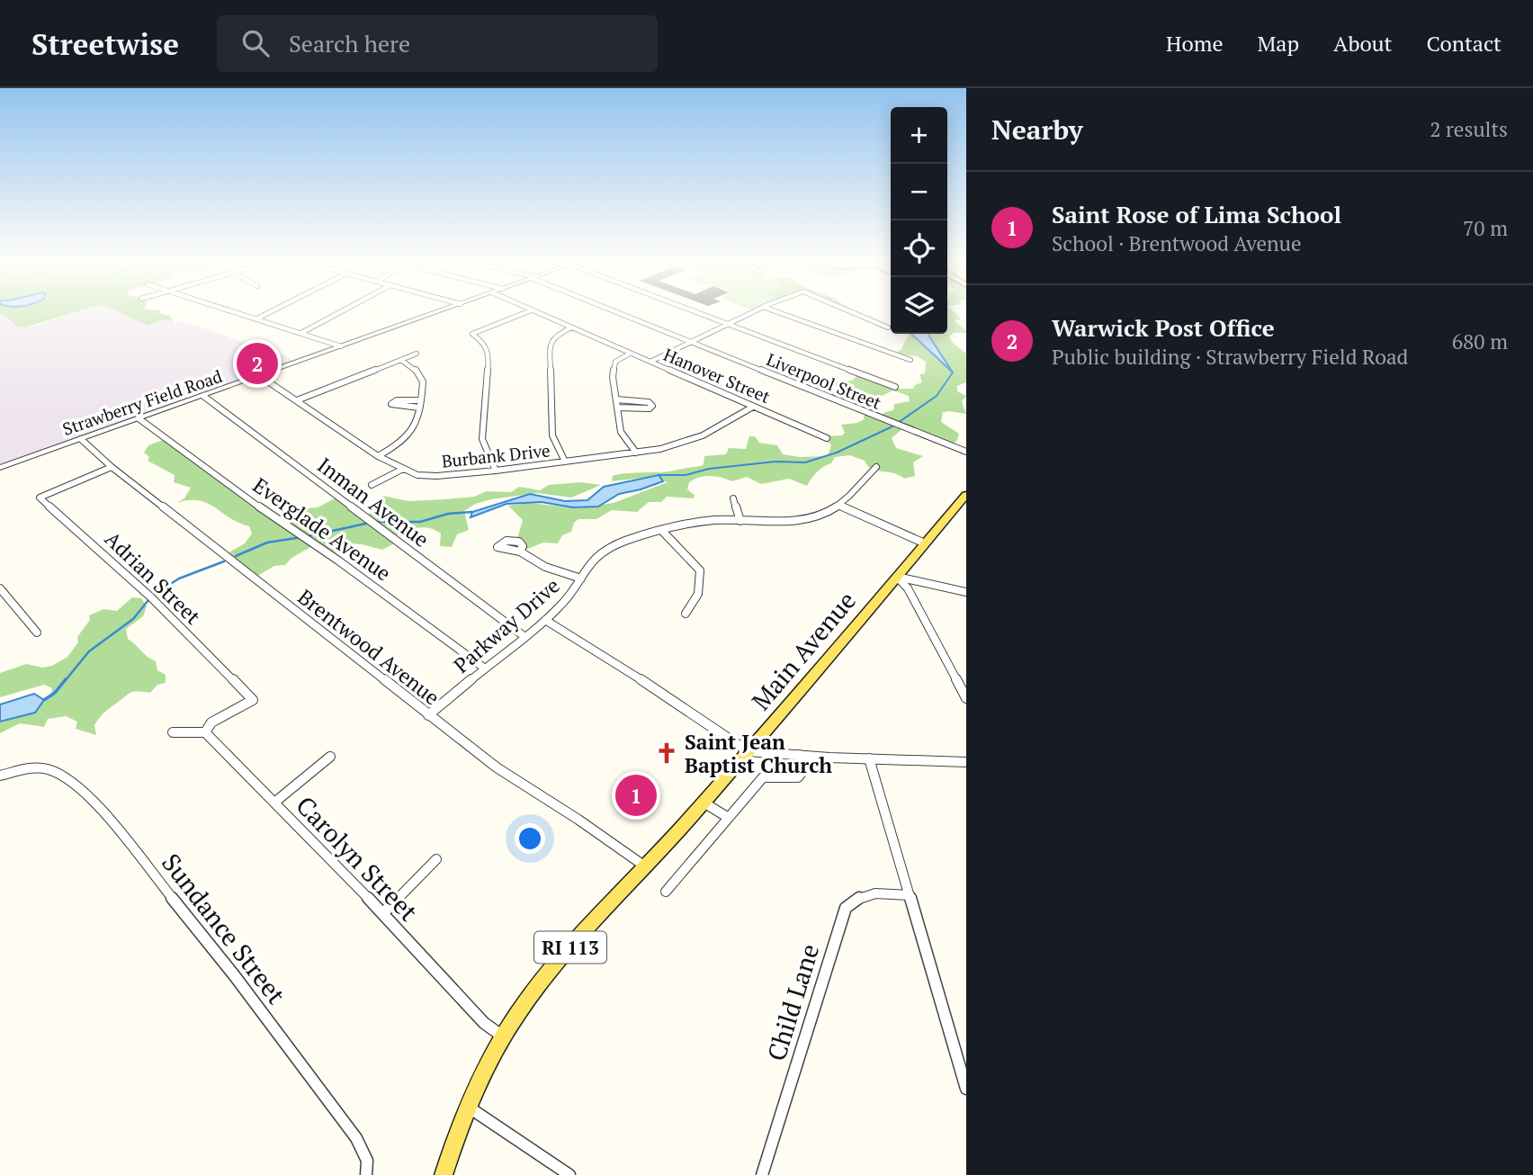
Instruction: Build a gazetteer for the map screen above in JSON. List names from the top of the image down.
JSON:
{
  "streets": {
    "main road": ["Main Avenue", "RI 113"],
    "street": [
      "Hanover Street",
      "Liverpool Street",
      "Strawberry Field Road",
      "Burbank Drive",
      "Inman Avenue",
      "Everglade Avenue",
      "Adrian Street",
      "Parkway Drive",
      "Brentwood Avenue",
      "Carolyn Street",
      "Sundance Street",
      "Child Lane"
    ]
  },
  "crossings": [
    ["Hanover Street", "Burbank Drive"],
    ["Strawberry Field Road", "Burbank Drive"],
    ["Strawberry Field Road", "Inman Avenue"],
    ["Strawberry Field Road", "Everglade Avenue"],
    ["Strawberry Field Road", "Brentwood Avenue"],
    ["Inman Avenue", "Parkway Drive"],
    ["Everglade Avenue", "Parkway Drive"],
    ["Adrian Street", "Brentwood Avenue"],
    ["Adrian Street", "Carolyn Street"],
    ["Parkway Drive", "Brentwood Avenue"],
    ["Brentwood Avenue", "Main Avenue"],
    ["Main Avenue", "Carolyn Street"]
  ],
  "places": {
    "church": ["Saint Jean Baptist Church"]
  },
  "page": {
    "header": "Streetwise",
    "search": "Search here",
    "nav": [
      "Home",
      "Map",
      "About",
      "Contact"
    ],
    "heading": ["Nearby", "2 results"],
    "map_buttons": ["+", "−"],
    "list": [
      {
        "mark": "1",
        "name": "Saint Rose of Lima School",
        "note": "School · Brentwood Avenue",
        "value": "70 m"
      },
      {
        "mark": "2",
        "name": "Warwick Post Office",
        "note": "Public building · Strawberry Field Road",
        "value": "680 m"
      }
    ],
    "pins": ["2", "1"]
  }
}
